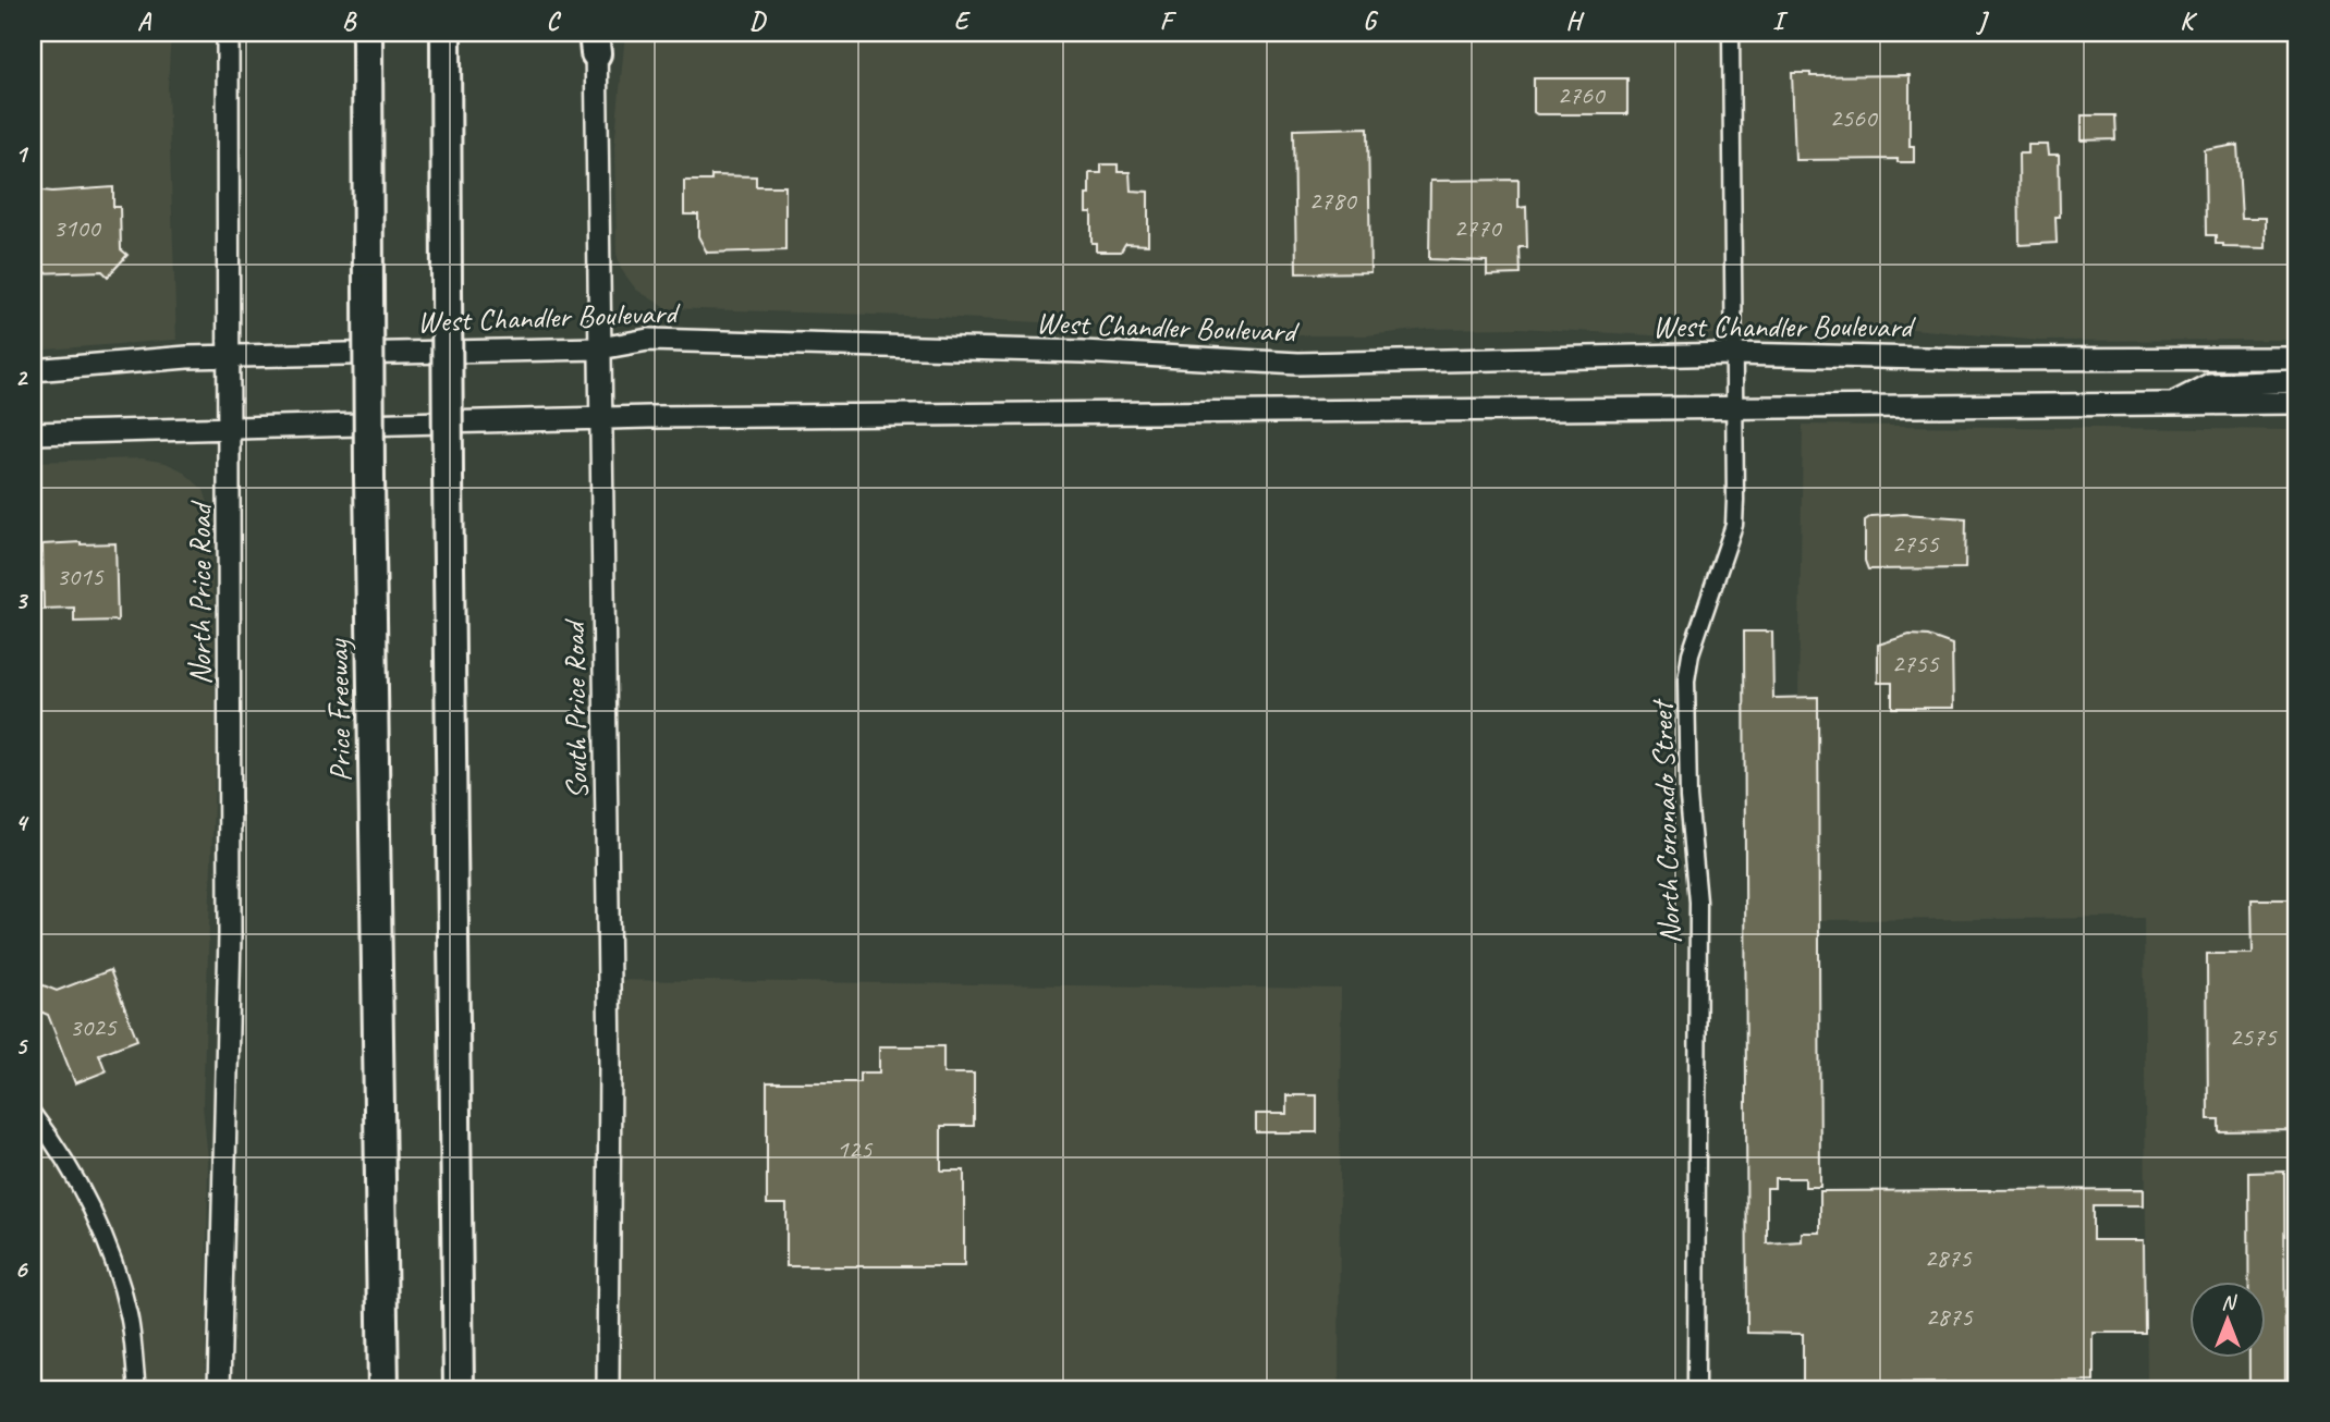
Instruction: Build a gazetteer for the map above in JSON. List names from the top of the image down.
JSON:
{
  "streets": {
    "highway": ["Price Freeway"],
    "main road": ["West Chandler Boulevard", "North Price Road", "South Price Road"],
    "street": ["North Coronado Street"]
  },
  "crossings": [
    ["West Chandler Boulevard", "North Price Road"],
    ["West Chandler Boulevard", "South Price Road"],
    ["West Chandler Boulevard", "North Coronado Street"]
  ],
  "house_numbers": [
    "2760",
    "2560",
    "2780",
    "3100",
    "2770",
    "2755",
    "3015",
    "2755",
    "3025",
    "2575",
    "125",
    "2875",
    "2875"
  ],
  "north": "top",
  "grid": {
    "columns": [
      "A",
      "B",
      "C",
      "D",
      "E",
      "F",
      "G",
      "H",
      "I",
      "J",
      "K"
    ],
    "rows": [
      "1",
      "2",
      "3",
      "4",
      "5",
      "6"
    ]
  }
}
